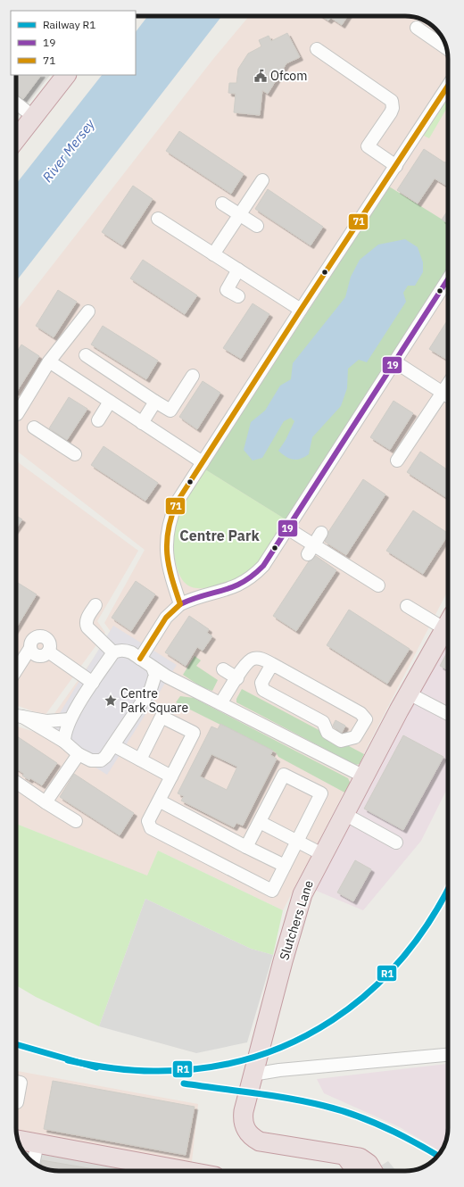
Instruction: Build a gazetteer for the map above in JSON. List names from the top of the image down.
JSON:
{
  "streets": {
    "highway": ["Slutchers Lane"]
  },
  "districts": ["Centre Park"],
  "water": ["River Mersey"],
  "places": {
    "public building": ["Ofcom"],
    "place": ["Centre Park Square"]
  },
  "lines": ["transit line 71", "transit line 19", "rail line R1"],
  "legend": ["Railway R1", "19", "71"]
}
